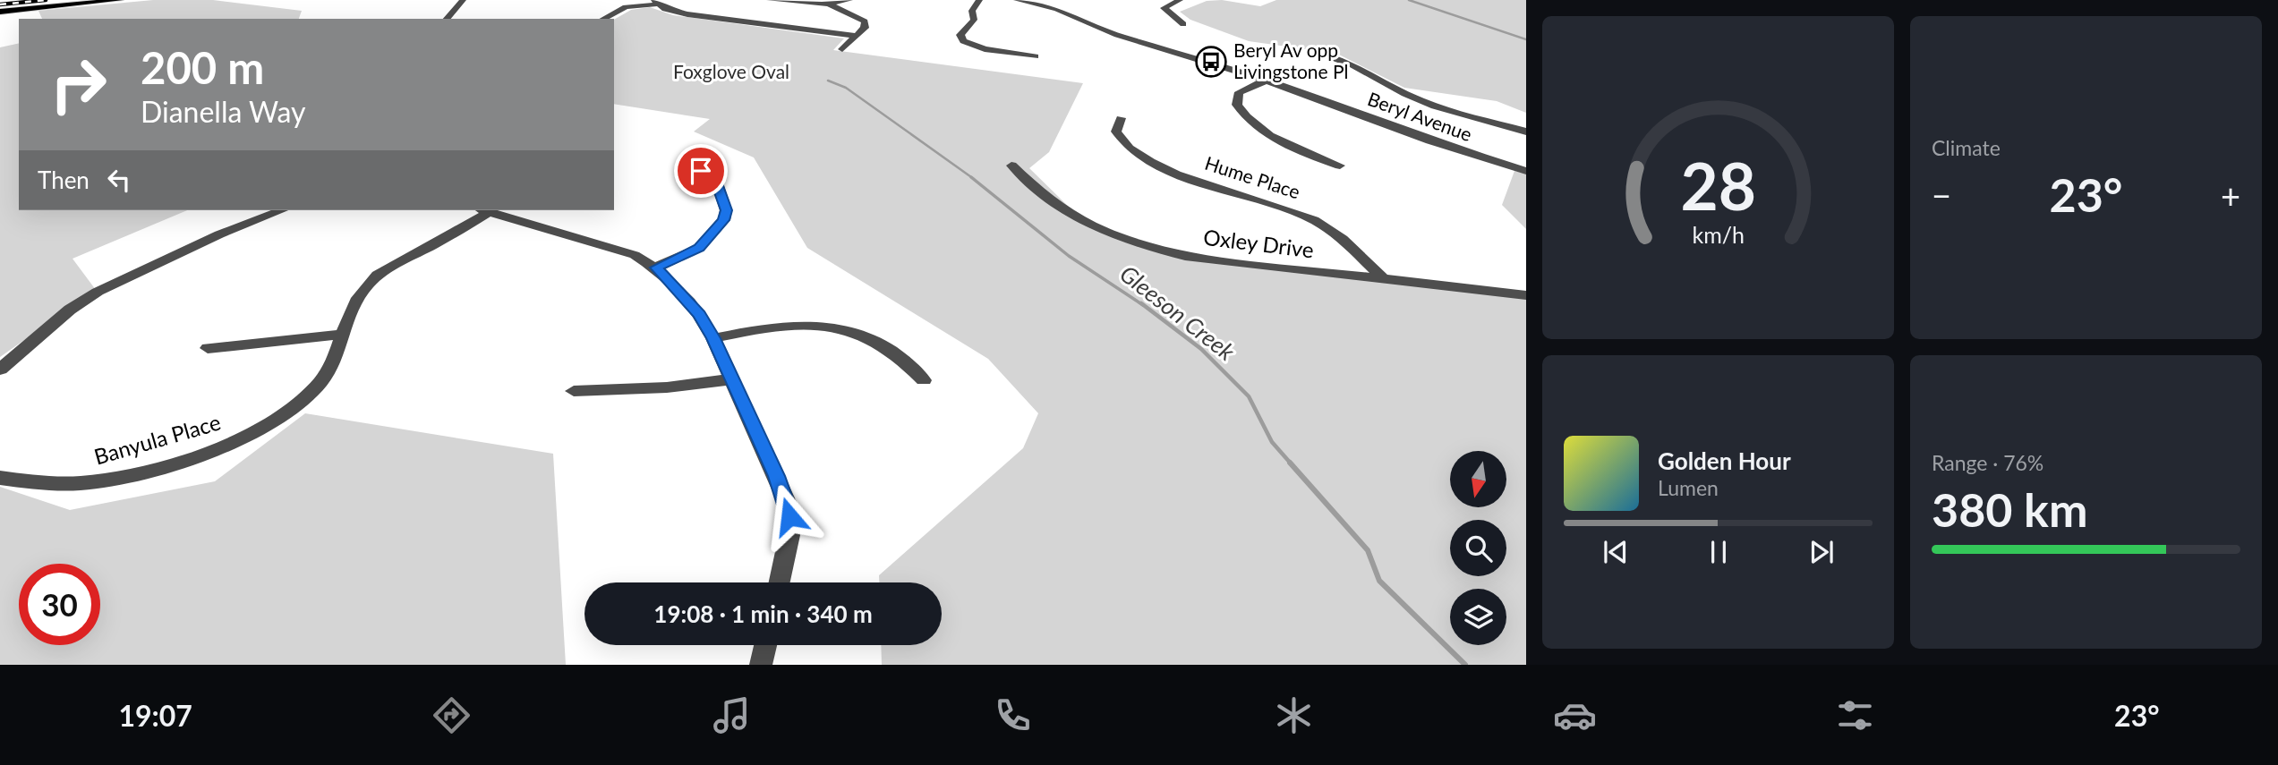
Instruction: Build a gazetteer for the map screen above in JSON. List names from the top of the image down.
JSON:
{
  "streets": {
    "street": [
      "Beryl Avenue",
      "Hume Place",
      "Oxley Drive",
      "Banyula Place"
    ]
  },
  "crossings": [
    ["Hume Place", "Oxley Drive"]
  ],
  "water": ["Gleeson Creek"],
  "parks": ["Foxglove Oval"],
  "places": {
    "bus stop": ["Beryl Av opp Livingstone Pl"]
  },
  "north": "bottom",
  "page": {
    "tile": [
      "Climate",
      ["Range · 76%", "380 km"]
    ],
    "turn": ["200 m", "Dianella Way"],
    "then": "Then",
    "heat": ["−", "23°", "+"],
    "song": ["Golden Hour", "Lumen"],
    "limit": "30",
    "trip": "19:08 · 1 min · 340 m",
    "tabs": ["19:07", "23°"],
    "gauge": ["28", "km/h"]
  }
}
